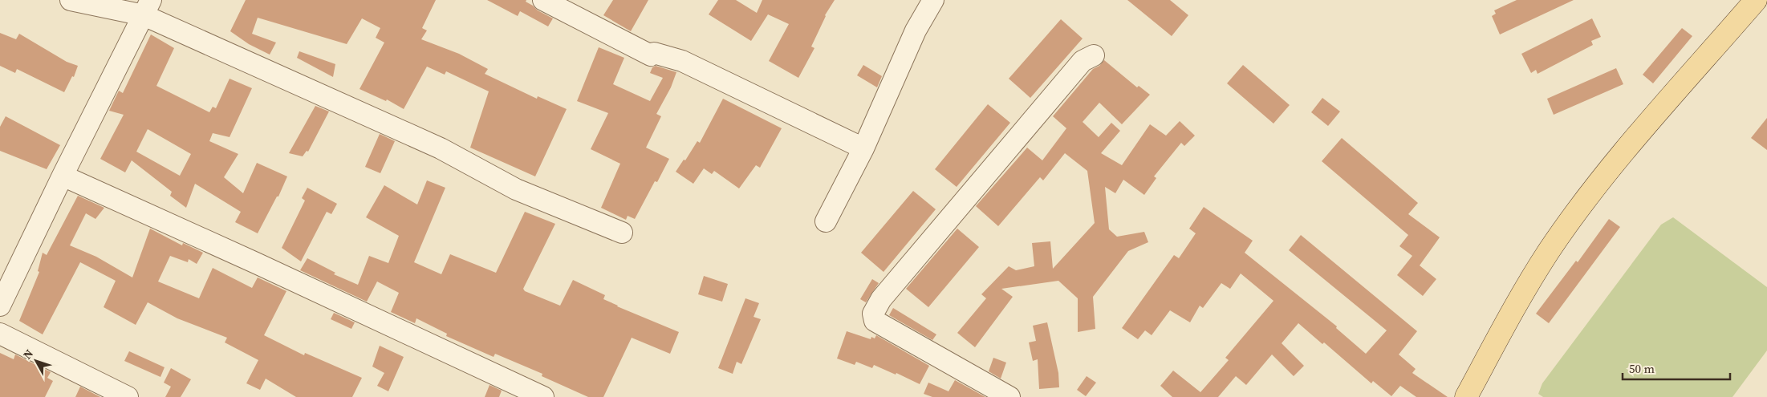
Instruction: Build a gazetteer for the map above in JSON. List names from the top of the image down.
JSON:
{
  "scale_bar": "50 m",
  "north": "top left"
}
